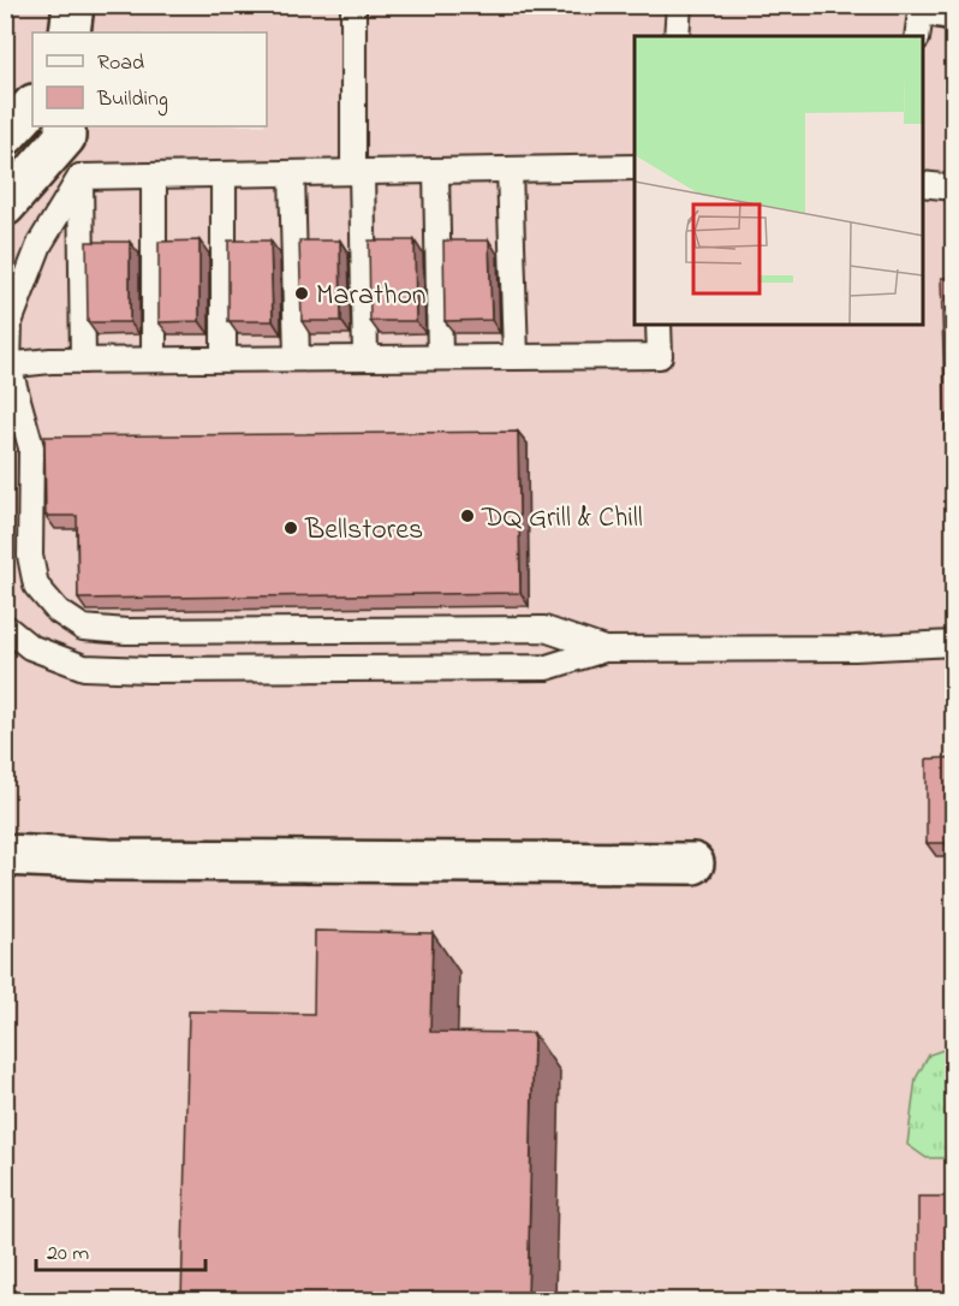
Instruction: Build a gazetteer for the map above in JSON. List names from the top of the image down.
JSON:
{
  "places": ["Marathon", "DQ Grill & Chill", "Bellstores"],
  "legend": ["Road", "Building"],
  "scale_bar": "20 m"
}
